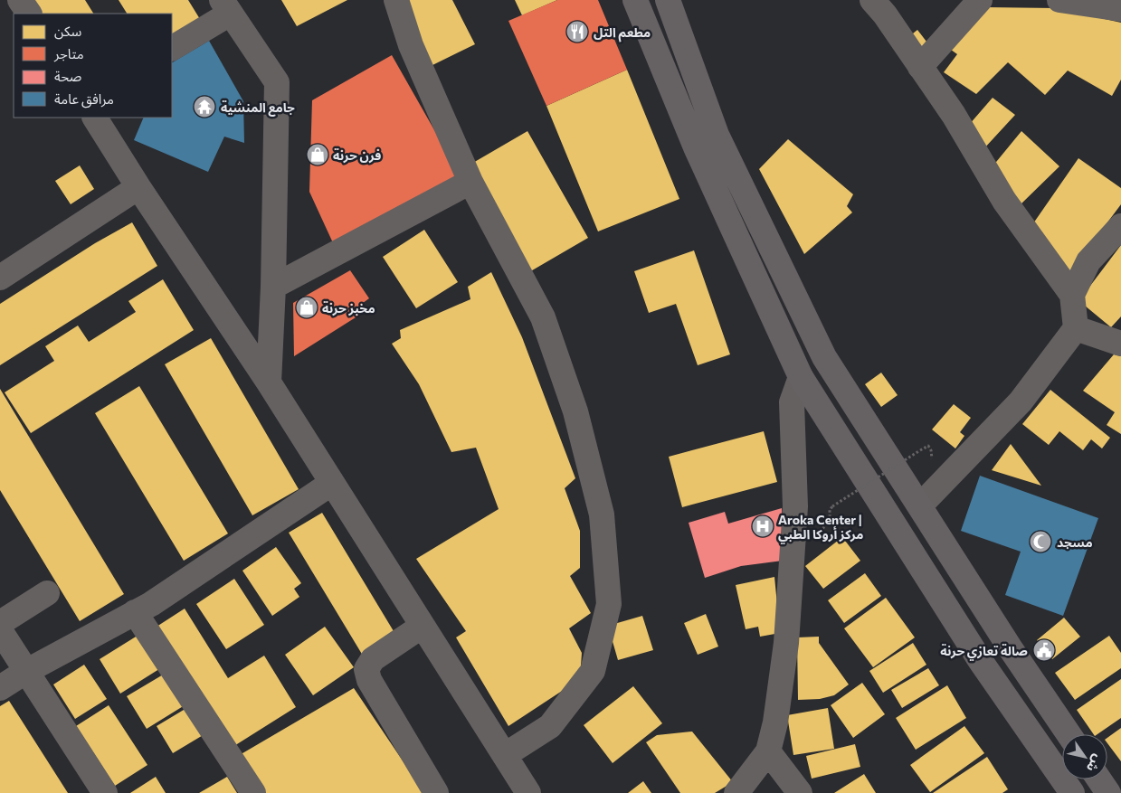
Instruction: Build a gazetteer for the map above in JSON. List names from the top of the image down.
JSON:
{
  "places": {
    "restaurant": ["مطعم التل"],
    "temple": ["جامع المنشية"],
    "shop": ["فرن حرنة", "مخبز حرنة"],
    "hospital": ["Aroka Center | مركز أروكا الطبي"],
    "mosque": ["مسجد"],
    "public building": ["صالة تعازي حرنة"]
  },
  "legend": [
    "سكن",
    "متاجر",
    "صحة",
    "مرافق عامة"
  ],
  "north": "bottom right"
}
